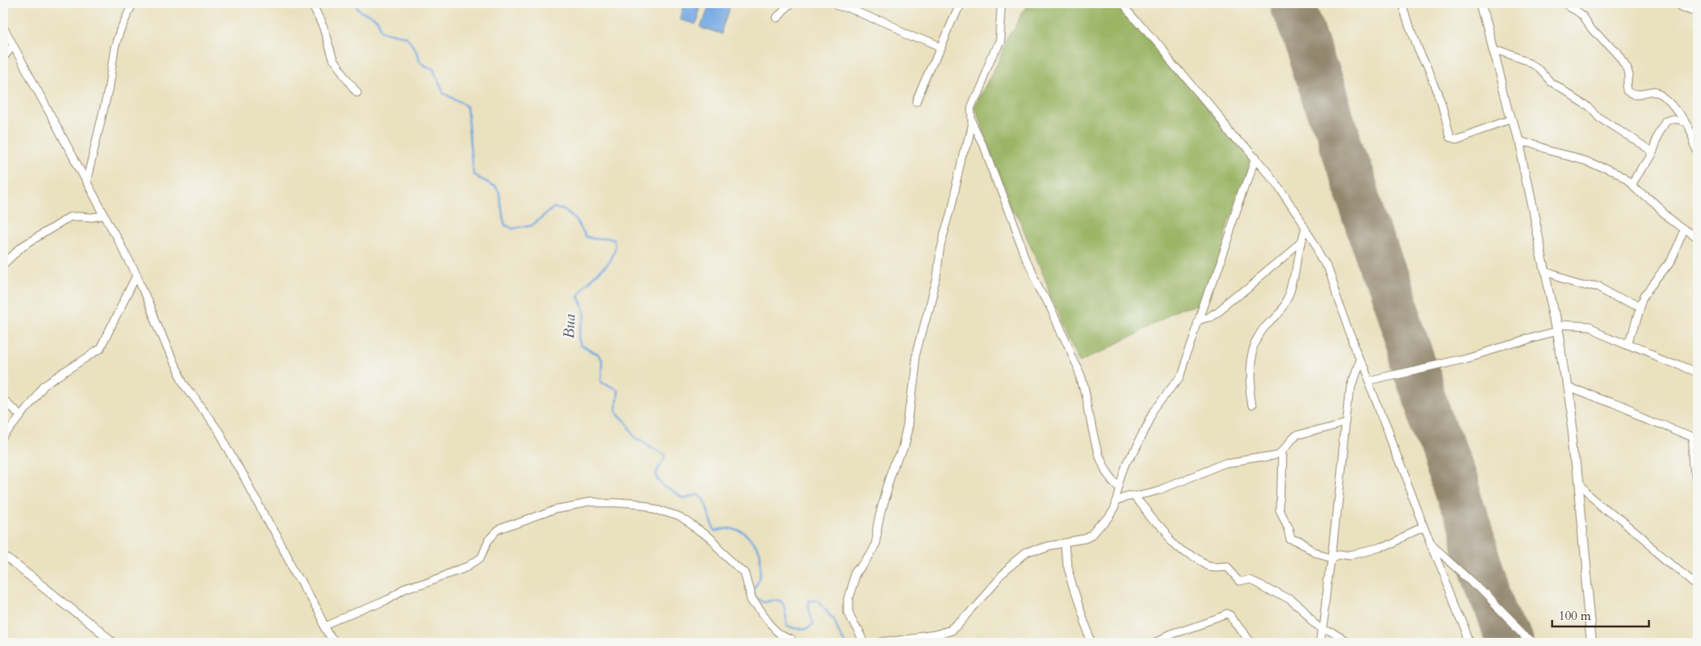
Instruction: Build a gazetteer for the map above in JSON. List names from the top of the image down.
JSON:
{
  "water": ["Bua"],
  "scale_bar": "100 m"
}
